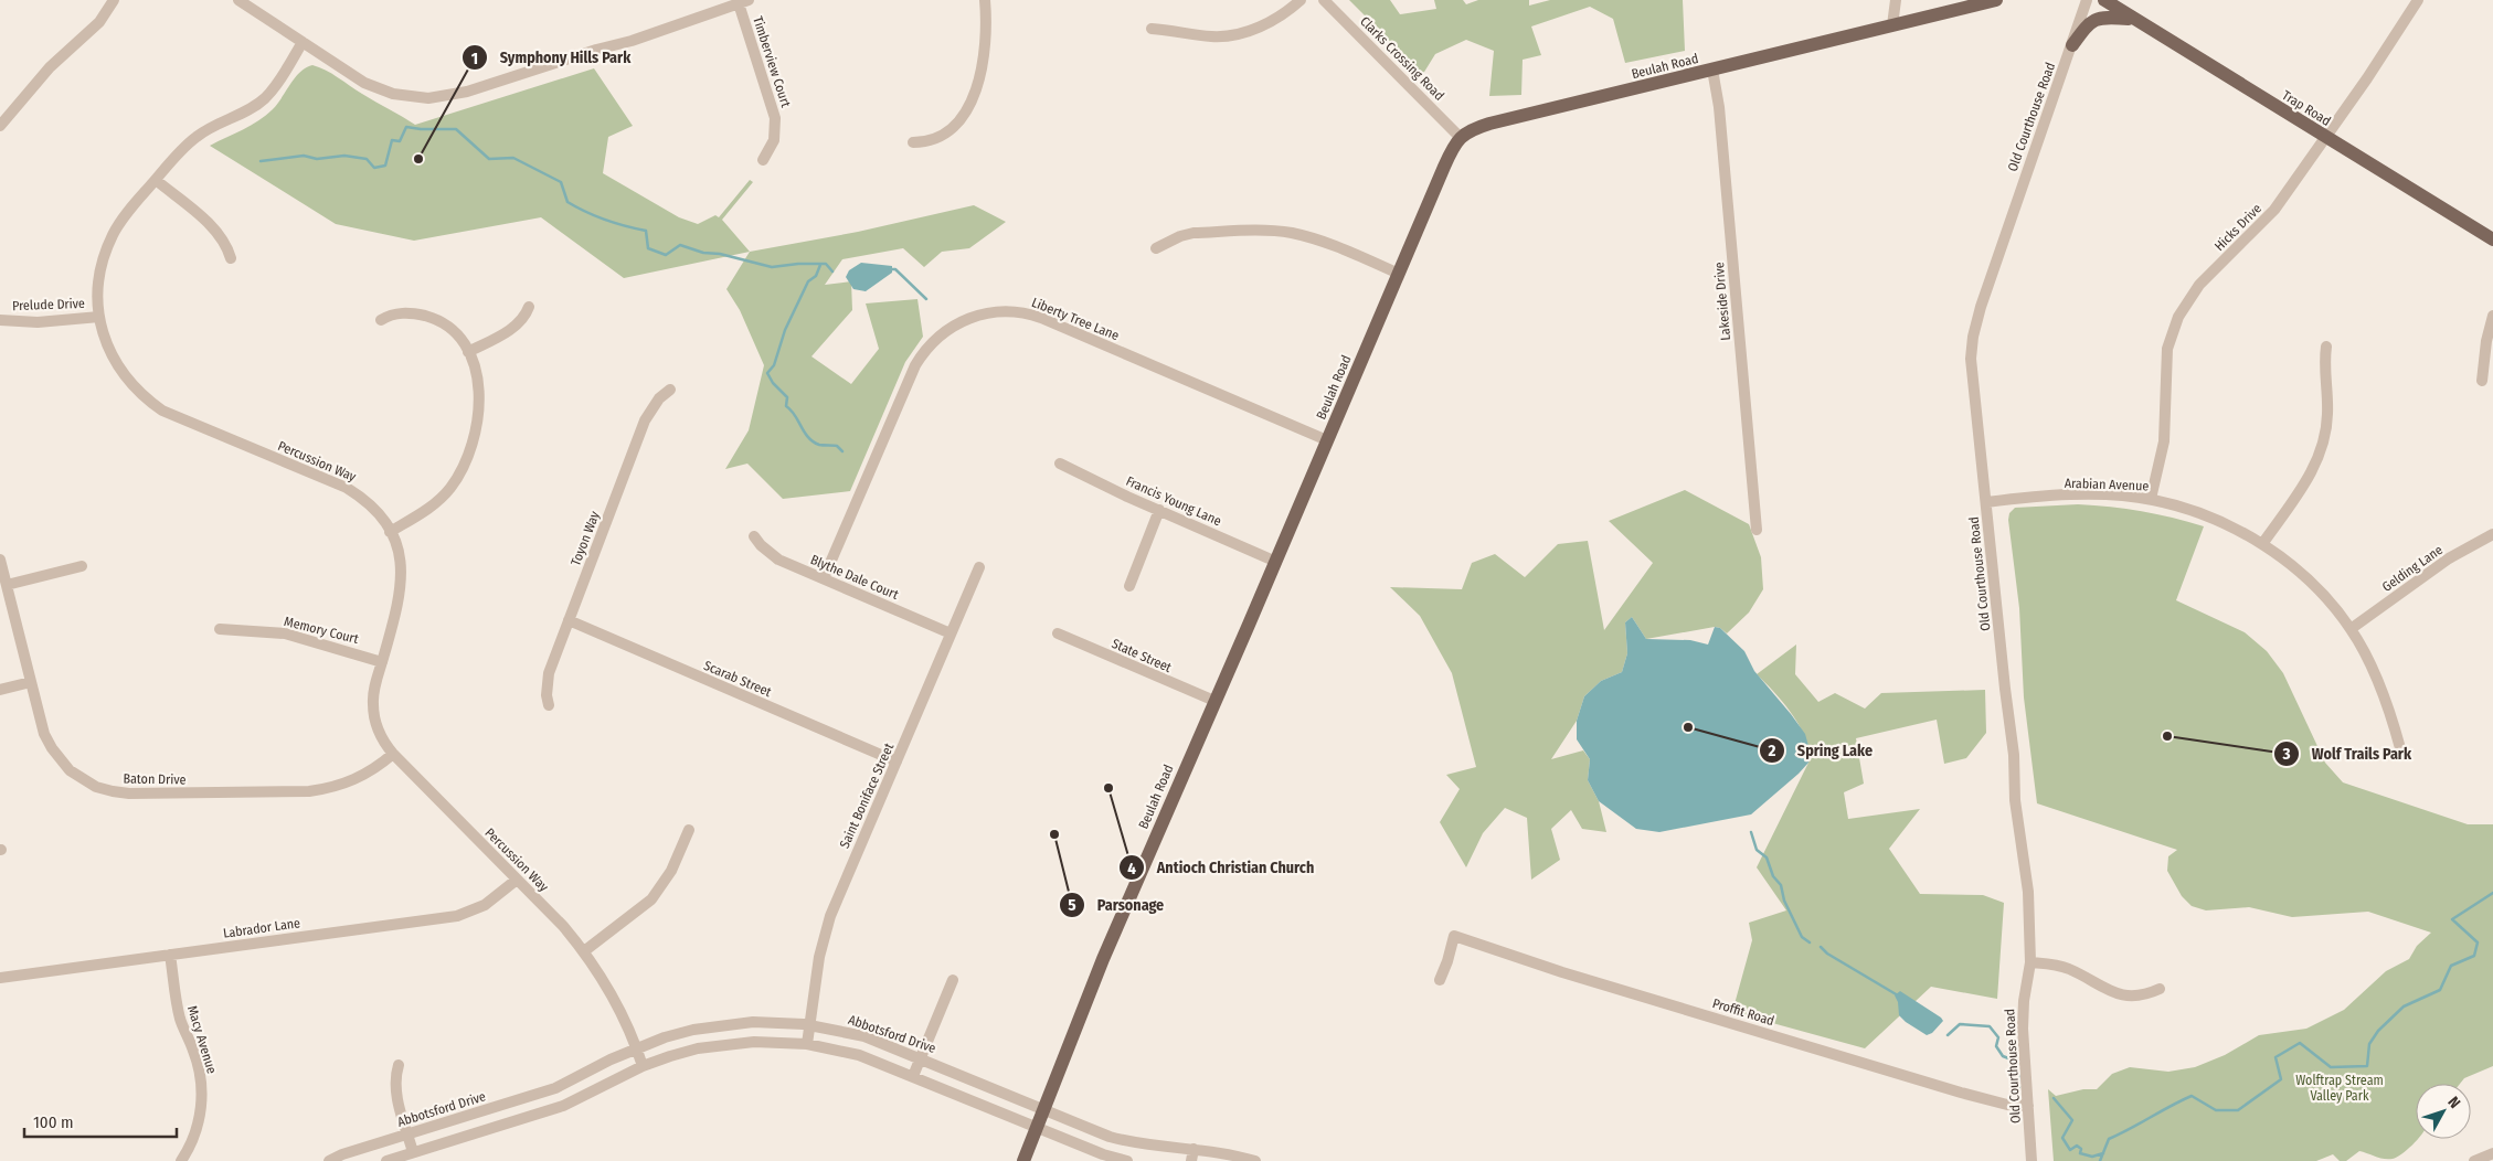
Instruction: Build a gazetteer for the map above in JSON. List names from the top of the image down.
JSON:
{
  "streets": {
    "main road": ["Beulah Road", "Trap Road"],
    "street": [
      "Clarks Crossing Road",
      "Timberview Court",
      "Old Courthouse Road",
      "Hicks Drive",
      "Lakeside Drive",
      "Prelude Drive",
      "Liberty Tree Lane",
      "Percussion Way",
      "Arabian Avenue",
      "Francis Young Lane",
      "Toyon Way",
      "Gelding Lane",
      "Blythe Dale Court",
      "Memory Court",
      "State Street",
      "Scarab Street",
      "Baton Drive",
      "Saint Boniface Street",
      "Labrador Lane",
      "Proffit Road",
      "Abbotsford Drive",
      "Macy Avenue"
    ]
  },
  "crossings": [
    ["Clarks Crossing Road", "Beulah Road"],
    ["Beulah Road", "Lakeside Drive"],
    ["Beulah Road", "Liberty Tree Lane"],
    ["Beulah Road", "Francis Young Lane"],
    ["Beulah Road", "State Street"],
    ["Beulah Road", "Abbotsford Drive"],
    ["Trap Road", "Hicks Drive"],
    ["Old Courthouse Road", "Arabian Avenue"],
    ["Old Courthouse Road", "Proffit Road"],
    ["Hicks Drive", "Arabian Avenue"],
    ["Prelude Drive", "Percussion Way"],
    ["Liberty Tree Lane", "Blythe Dale Court"],
    ["Percussion Way", "Memory Court"],
    ["Percussion Way", "Baton Drive"],
    ["Percussion Way", "Labrador Lane"],
    ["Percussion Way", "Abbotsford Drive"],
    ["Arabian Avenue", "Gelding Lane"],
    ["Toyon Way", "Scarab Street"],
    ["Blythe Dale Court", "Saint Boniface Street"],
    ["Scarab Street", "Saint Boniface Street"],
    ["Saint Boniface Street", "Abbotsford Drive"],
    ["Labrador Lane", "Macy Avenue"]
  ],
  "parks": ["Wolftrap Stream Valley Park"],
  "places": [
    "Symphony Hills Park",
    "Spring Lake",
    "Wolf Trails Park",
    "Antioch Christian Church",
    "Parsonage"
  ],
  "scale_bar": "100 m",
  "north": "top right"
}
